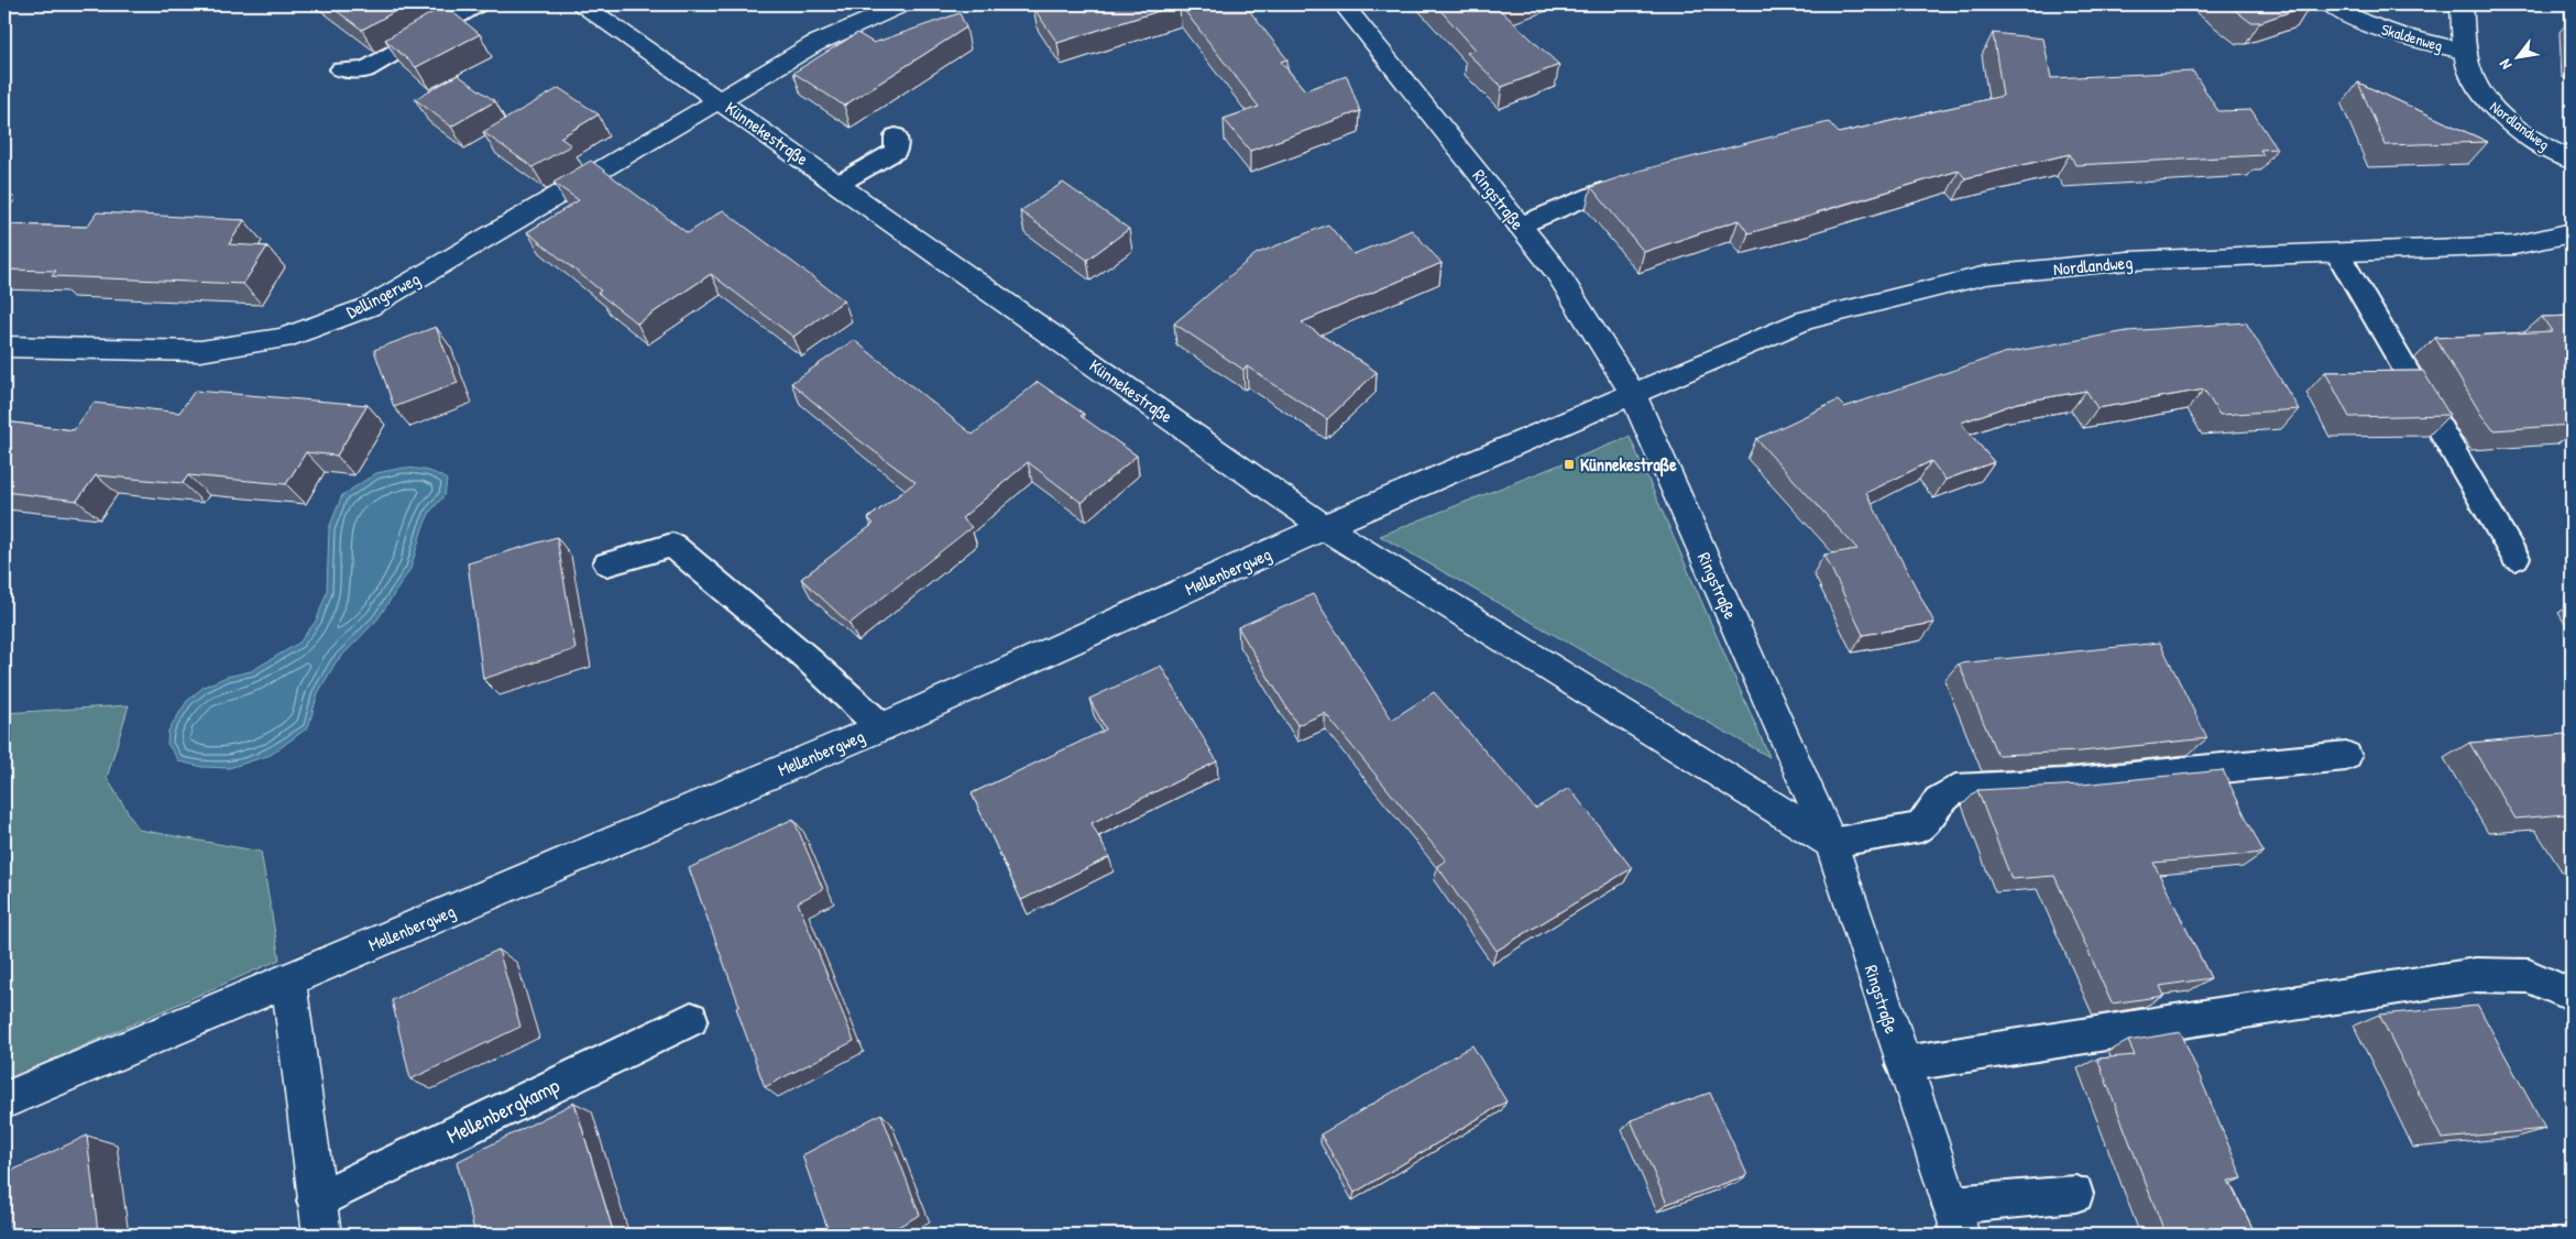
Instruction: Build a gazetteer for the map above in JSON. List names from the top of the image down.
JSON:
{
  "streets": {
    "street": [
      "Skaldenweg",
      "Nordlandweg",
      "Künnekestraße",
      "Ringstraße",
      "Dellingerweg",
      "Mellenbergweg",
      "Mellenbergkamp"
    ]
  },
  "crossings": [
    ["Skaldenweg", "Nordlandweg"],
    ["Nordlandweg", "Ringstraße"],
    ["Nordlandweg", "Mellenbergweg"],
    ["Künnekestraße", "Ringstraße"],
    ["Künnekestraße", "Dellingerweg"],
    ["Künnekestraße", "Mellenbergweg"],
    ["Ringstraße", "Mellenbergweg"],
    ["Mellenbergweg", "Mellenbergkamp"]
  ],
  "places": {
    "transit": ["Künnekestraße"]
  },
  "north": "bottom left"
}
